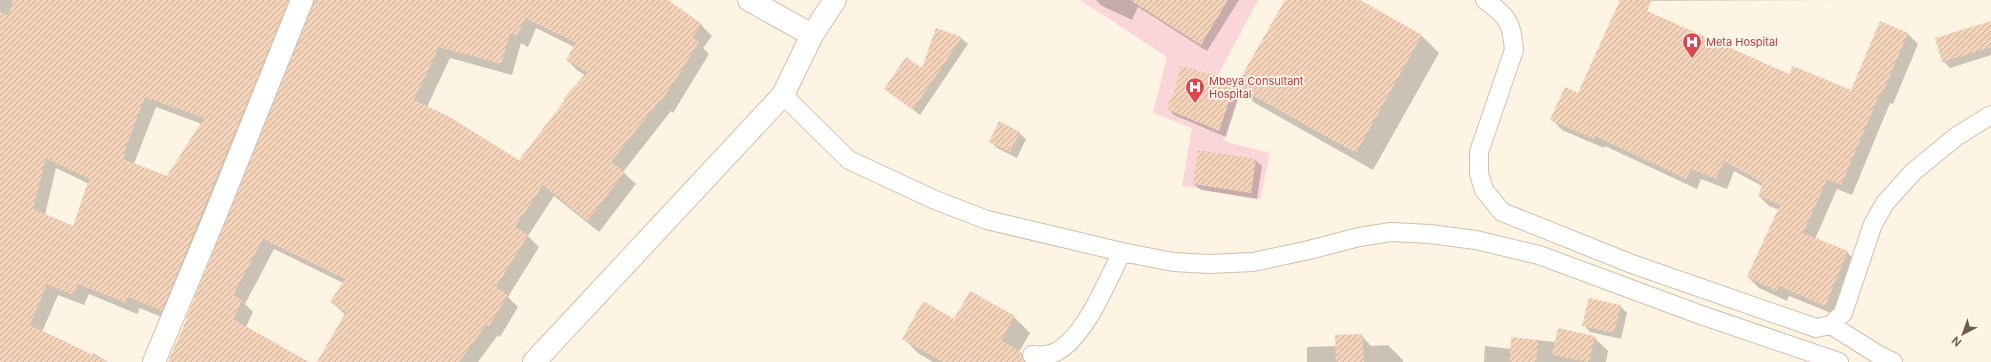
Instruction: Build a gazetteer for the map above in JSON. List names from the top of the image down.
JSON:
{
  "places": {
    "hospital": ["Meta Hospital", "Mbeya Consultant Hospital"]
  },
  "north": "bottom left"
}
